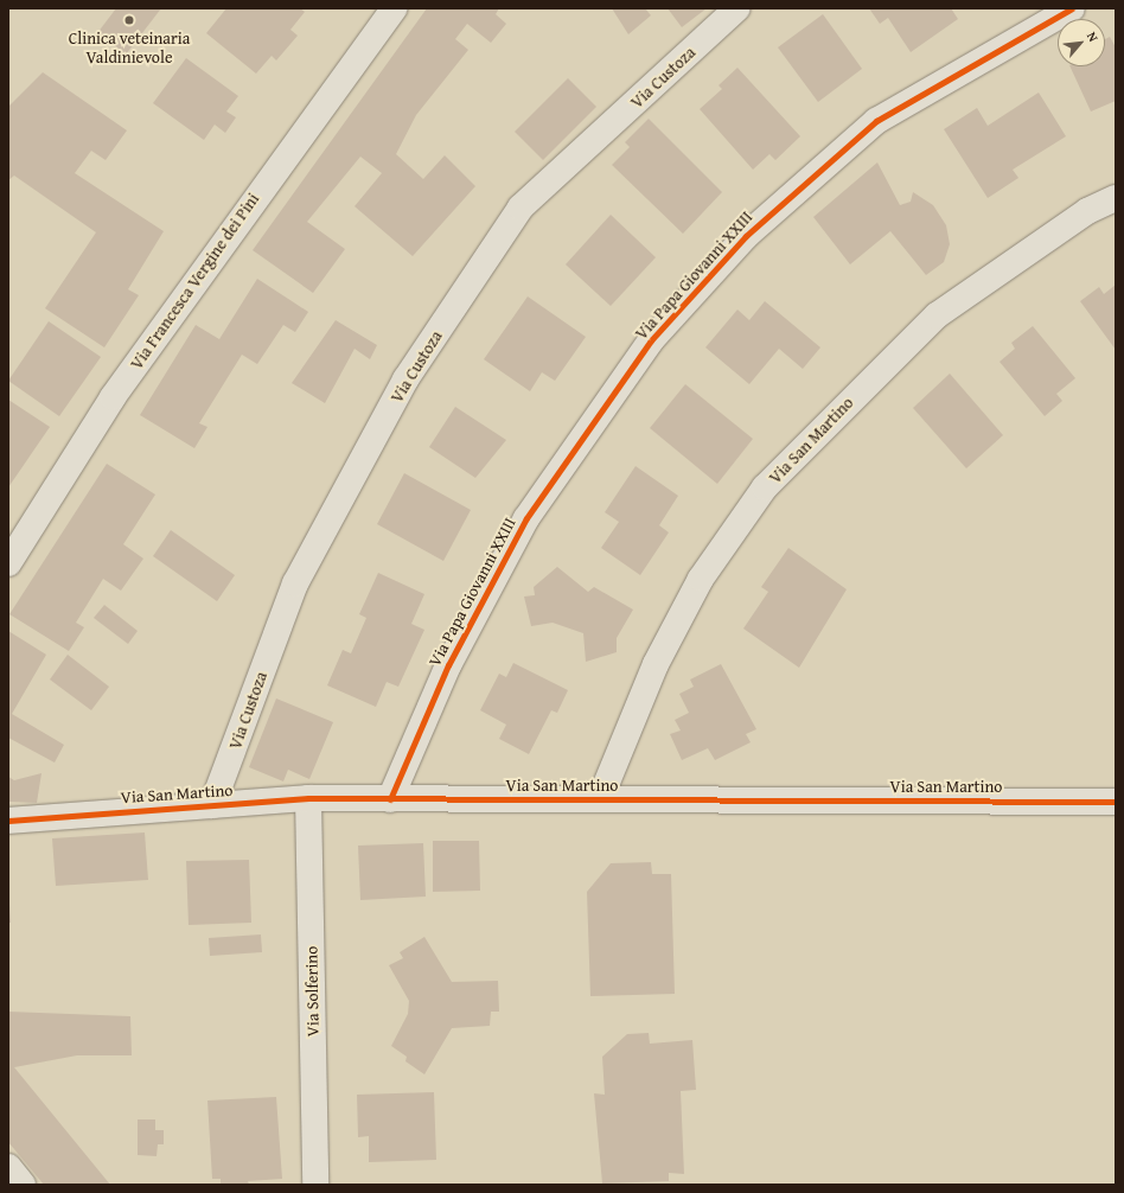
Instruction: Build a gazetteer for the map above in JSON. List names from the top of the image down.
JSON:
{
  "streets": {
    "street": [
      "Via Custoza",
      "Via Papa Giovanni XXIII",
      "Via Francesca Vergine dei Pini",
      "Via San Martino",
      "Via Solferino"
    ]
  },
  "crossings": [
    ["Via Custoza", "Via San Martino"],
    ["Via Papa Giovanni XXIII", "Via San Martino"],
    ["Via San Martino", "Via Solferino"]
  ],
  "places": ["Clinica veteinaria Valdinievole"],
  "north": "top right"
}
